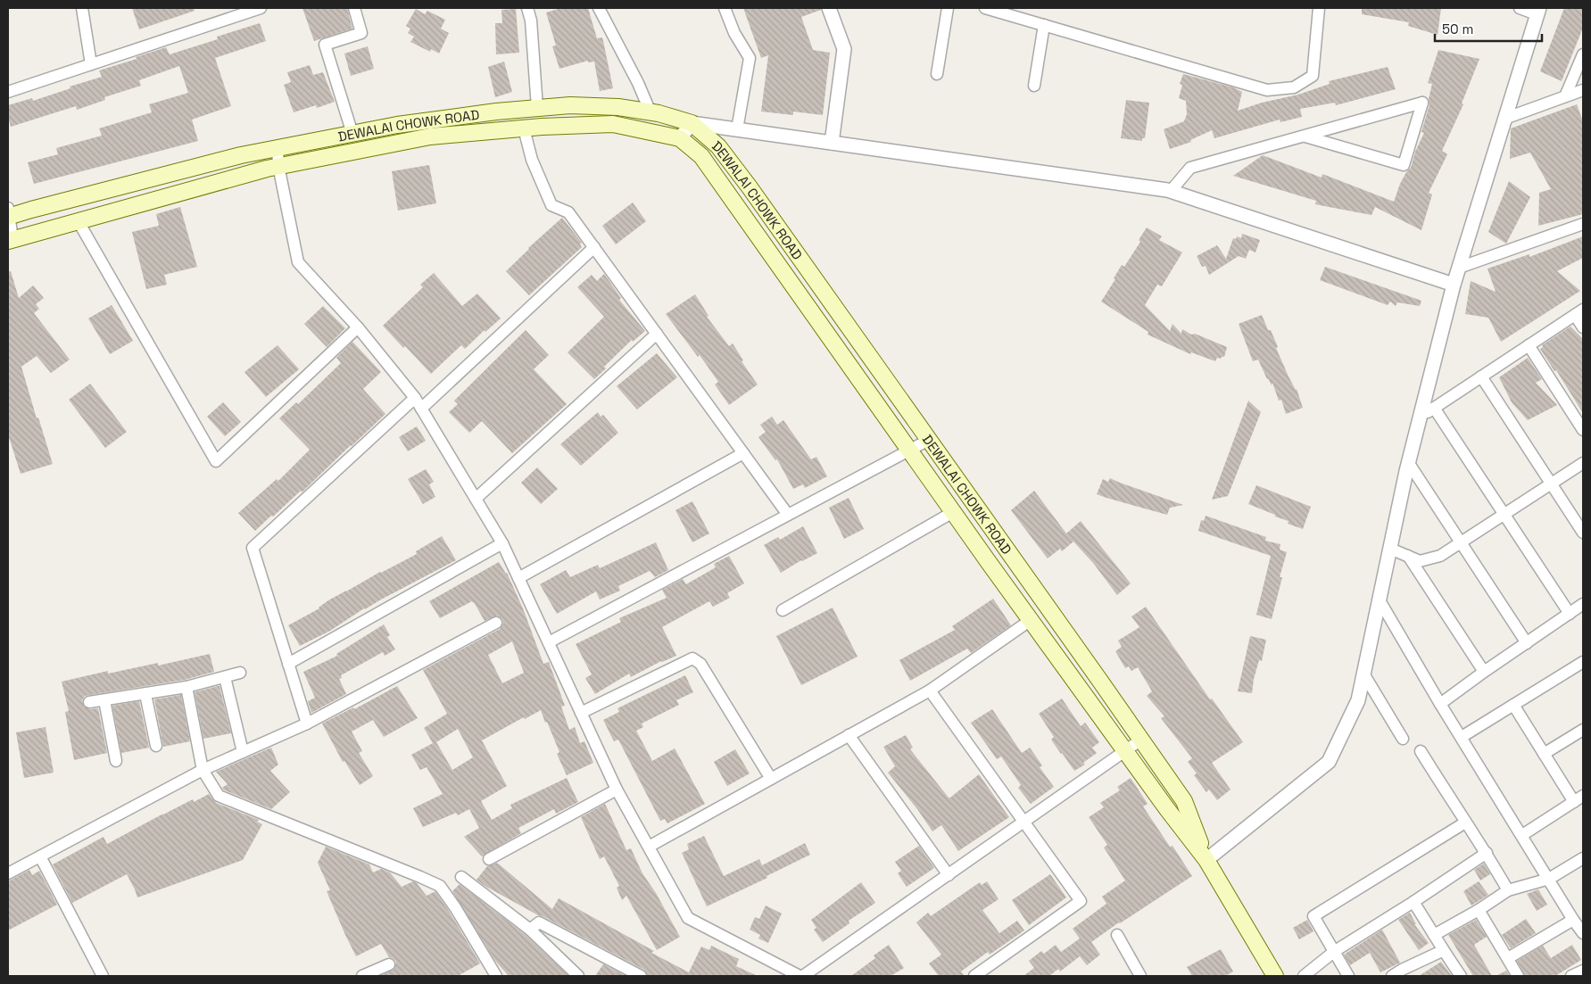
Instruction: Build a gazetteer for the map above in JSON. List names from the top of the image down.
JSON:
{
  "streets": {
    "main road": ["DEWALAI CHOWK ROAD"]
  },
  "scale_bar": "50 m"
}
